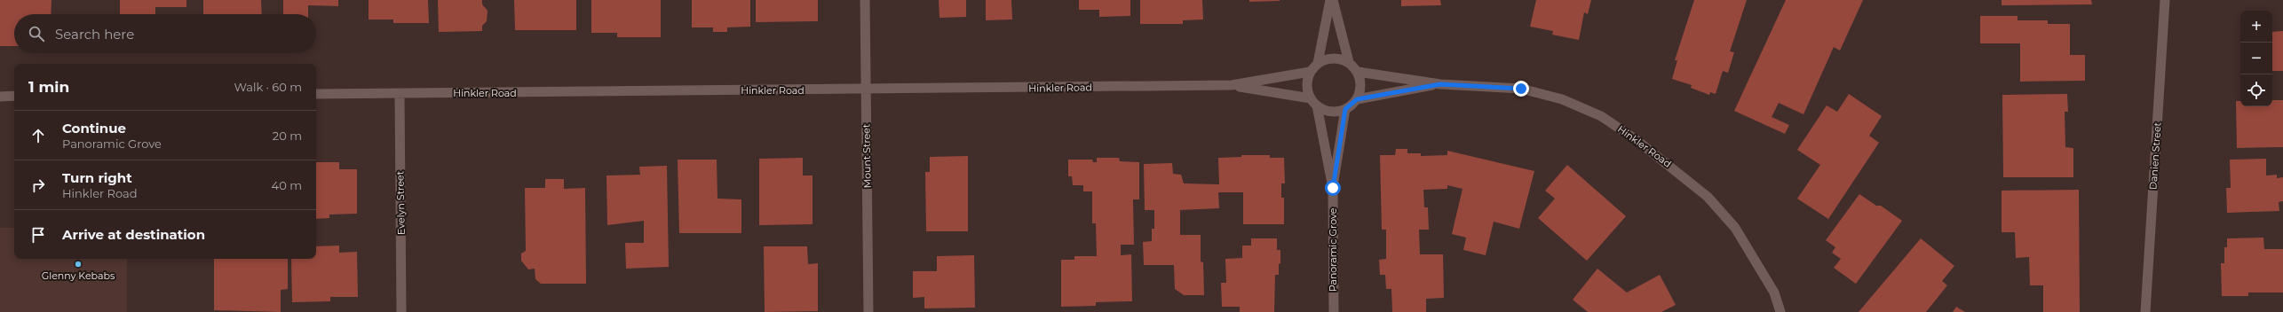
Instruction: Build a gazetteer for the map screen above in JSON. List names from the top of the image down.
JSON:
{
  "streets": {
    "street": [
      "Hinkler Road",
      "Mount Street",
      "Danien Street",
      "Evelyn Street",
      "Panoramic Grove"
    ]
  },
  "crossings": [
    ["Hinkler Road", "Mount Street"],
    ["Hinkler Road", "Evelyn Street"],
    ["Hinkler Road", "Panoramic Grove"]
  ],
  "places": ["Glenny Kebabs"],
  "page": {
    "map_buttons": ["+", "−"],
    "search": "Search here",
    "heading": ["1 min", "Walk · 60 m"],
    "list": [
      ["Continue", "Panoramic Grove", "20 m"],
      ["Turn right", "Hinkler Road", "40 m"],
      "Arrive at destination"
    ]
  }
}
